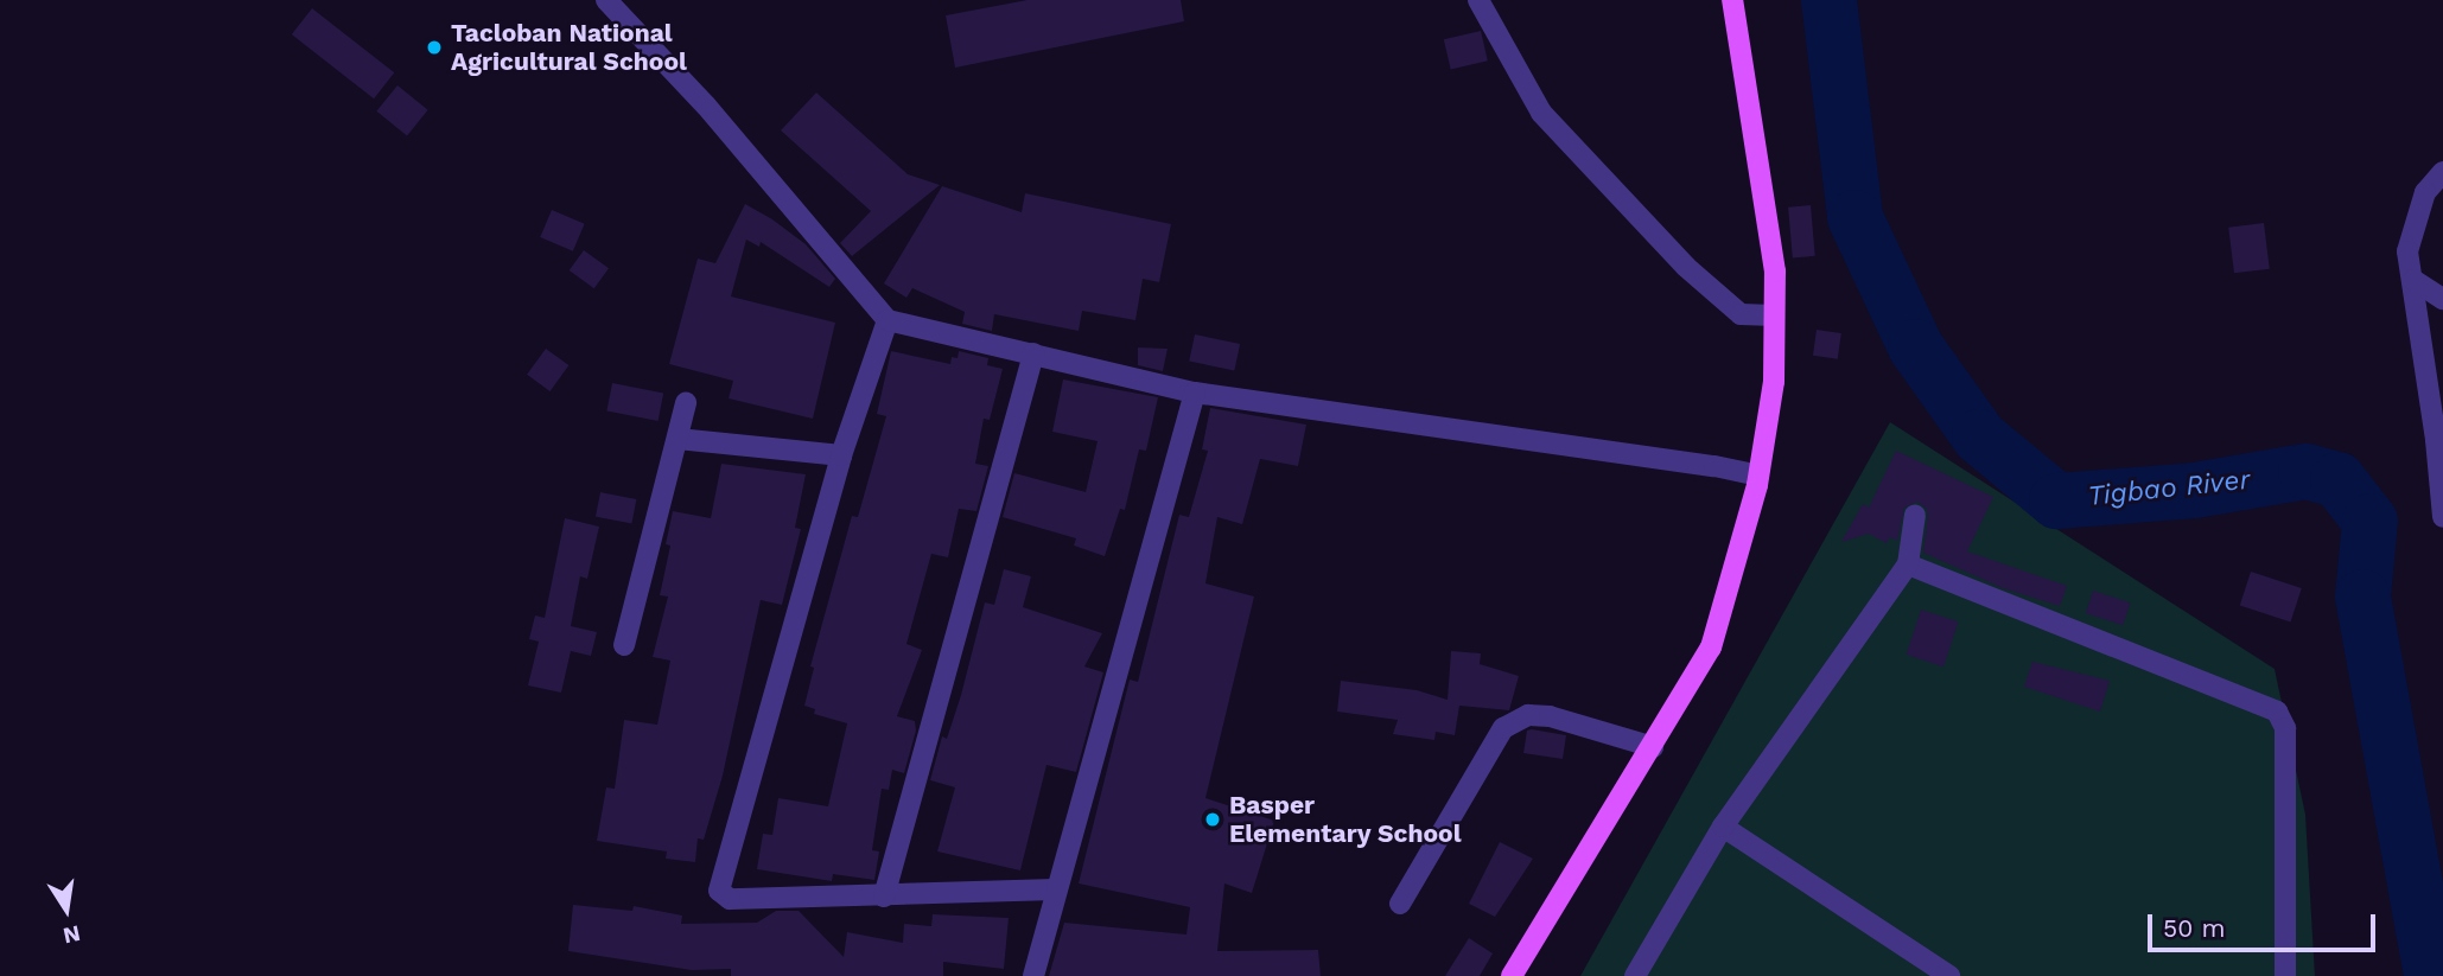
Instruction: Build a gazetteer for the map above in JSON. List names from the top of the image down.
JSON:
{
  "water": ["Tigbao River"],
  "places": ["Tacloban National Agricultural School", "Basper Elementary School"],
  "scale_bar": "50 m",
  "north": "bottom"
}
